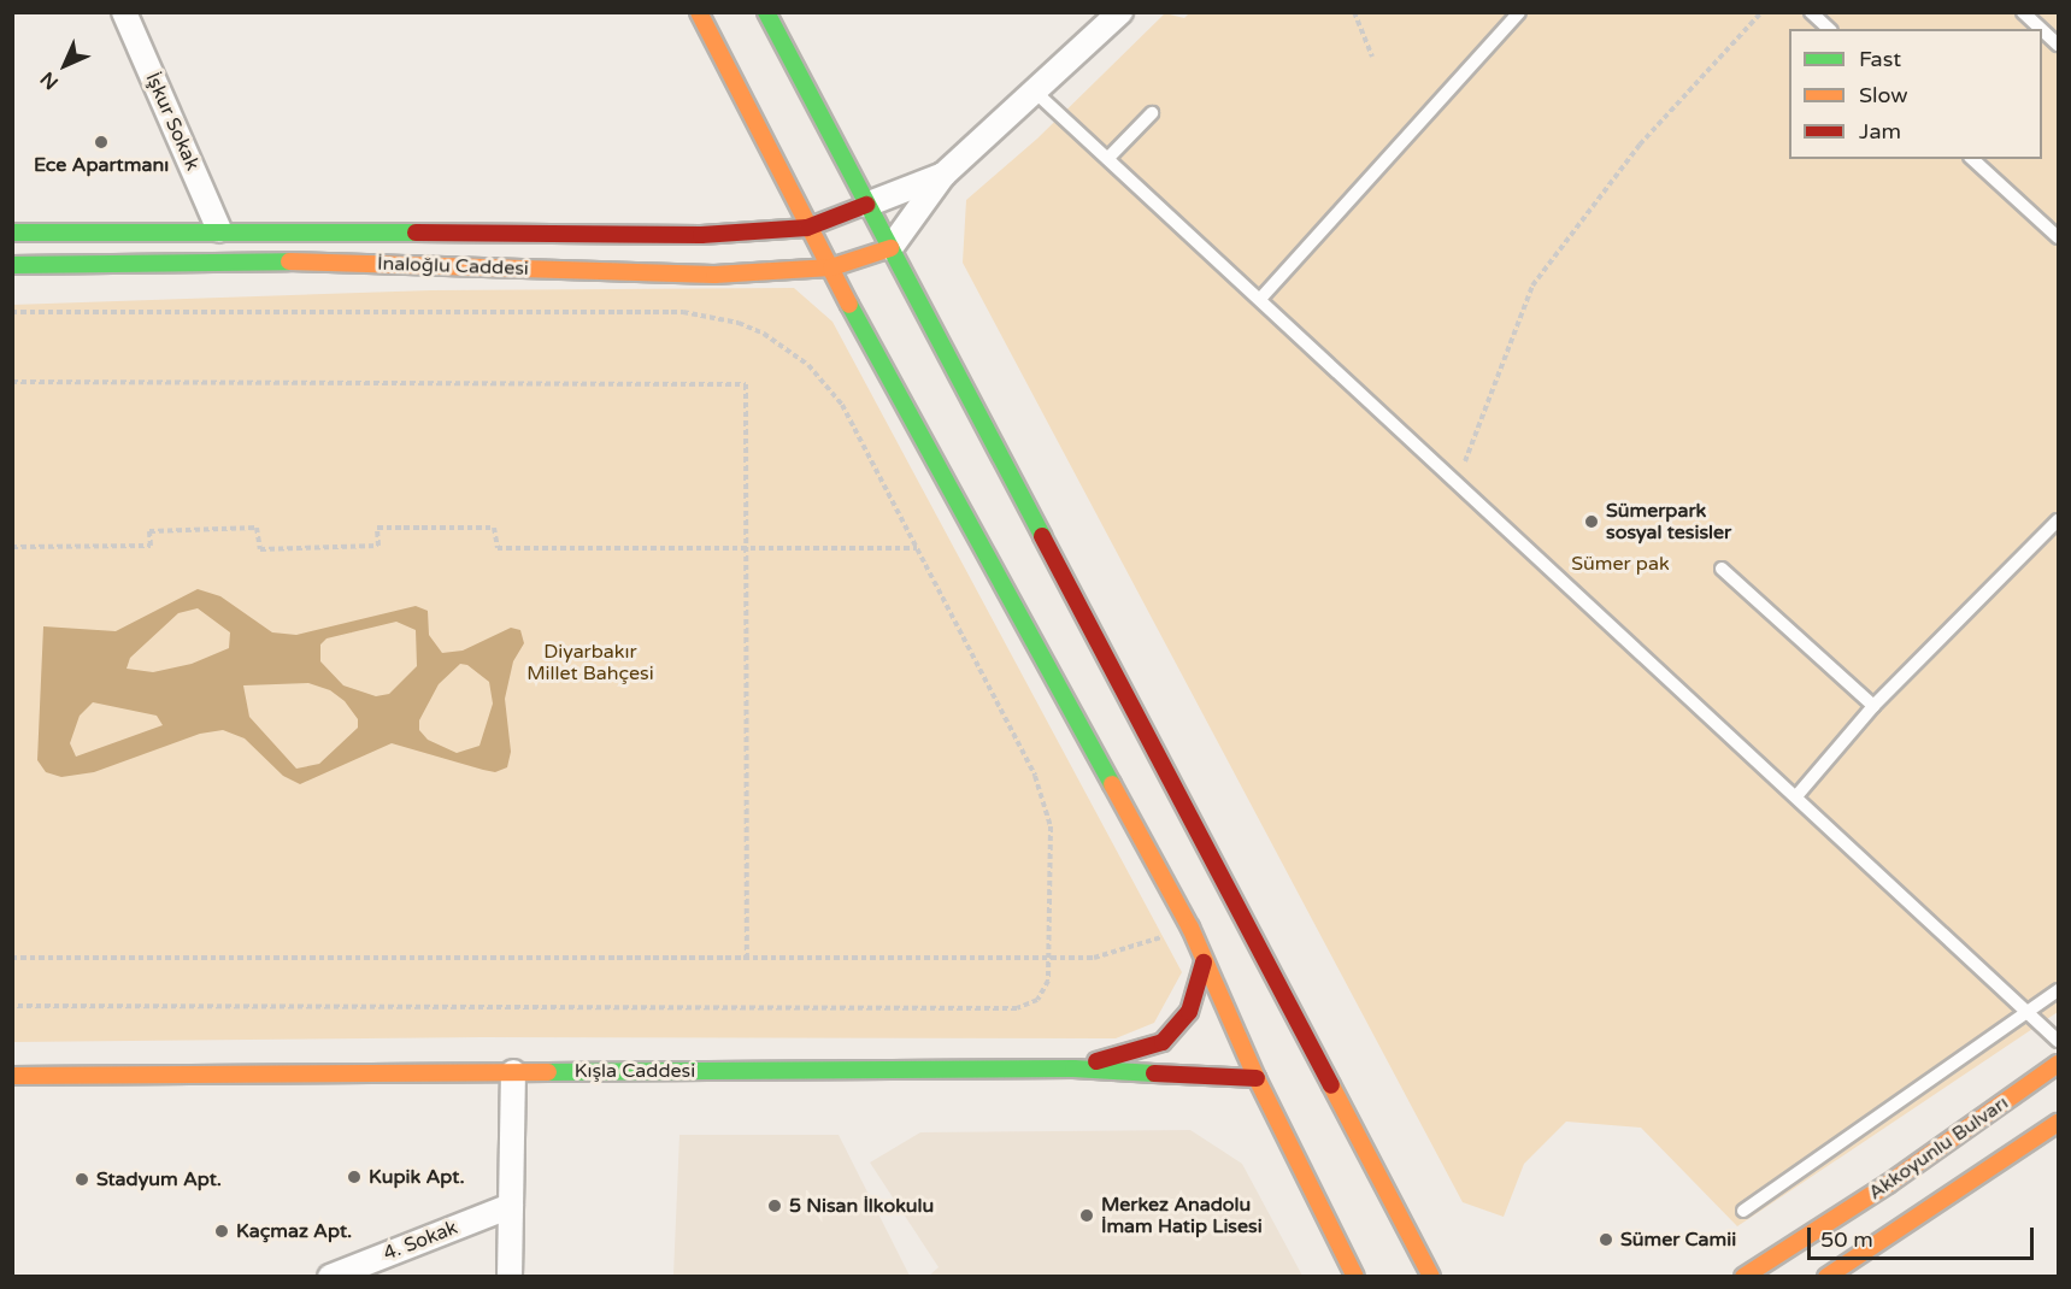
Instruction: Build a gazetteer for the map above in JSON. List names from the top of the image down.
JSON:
{
  "streets": {
    "main road": ["İnaloğlu Caddesi", "Kışla Caddesi", "Akkoyunlu Bulvarı"],
    "street": ["İşkur Sokak", "4. Sokak"]
  },
  "crossings": [
    ["İşkur Sokak", "İnaloğlu Caddesi"]
  ],
  "parks": ["Sümer pak", "Diyarbakır Millet Bahçesi"],
  "places": [
    "Ece Apartmanı",
    "Sümerpark sosyal tesisler",
    "Kupik Apt.",
    "Stadyum Apt.",
    "5 Nisan İlkokulu",
    "Merkez Anadolu İmam Hatip Lisesi",
    "Kaçmaz Apt.",
    "Sümer Camii"
  ],
  "legend": ["Fast", "Slow", "Jam"],
  "scale_bar": "50 m",
  "north": "bottom left"
}
